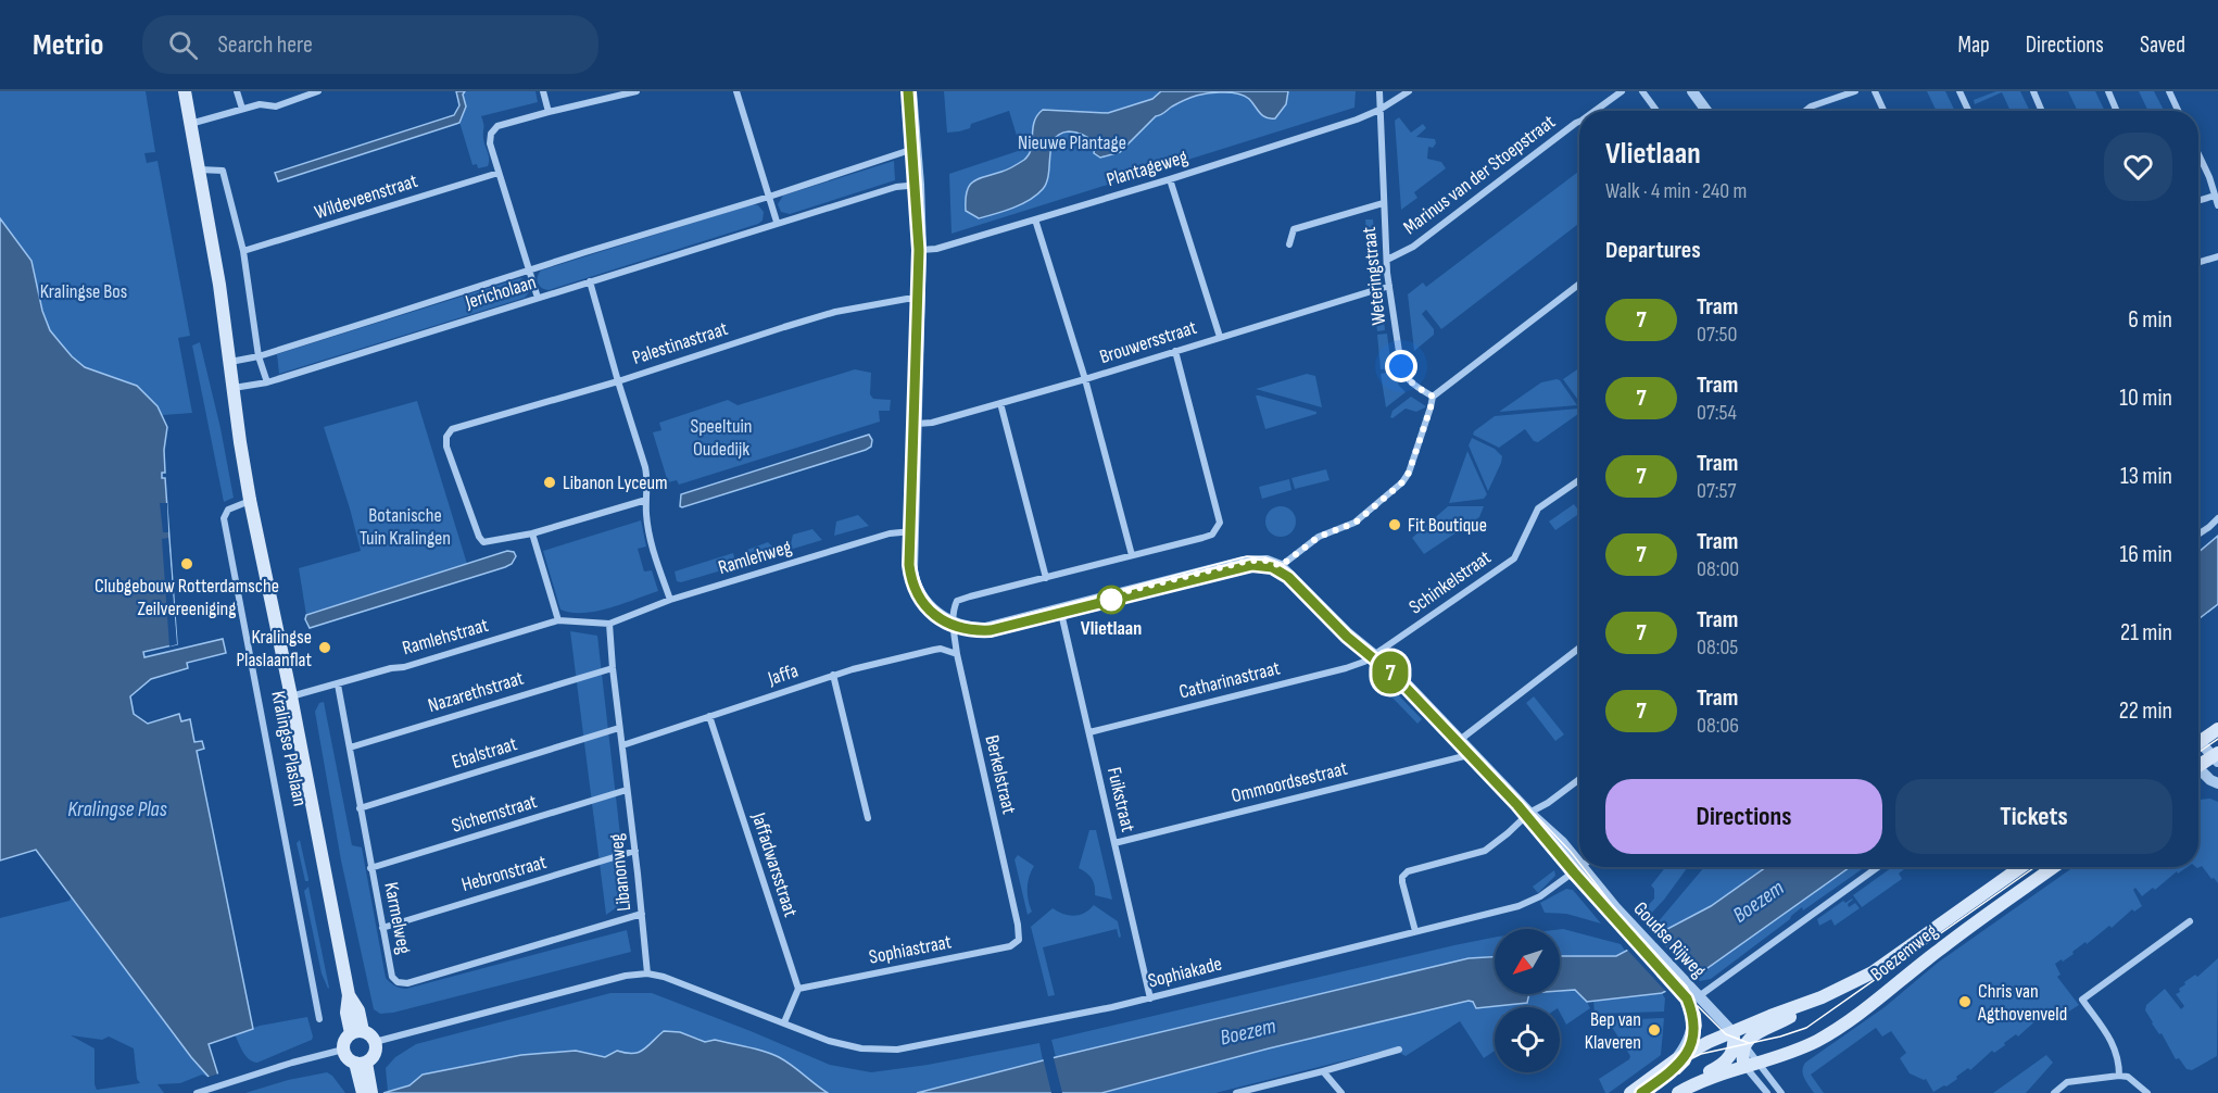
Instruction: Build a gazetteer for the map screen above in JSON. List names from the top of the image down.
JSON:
{
  "streets": {
    "main road": ["Kralingse Plaslaan", "Boezemweg"],
    "street": [
      "Plantageweg",
      "Marinus van der Stoepstraat",
      "Wildeveenstraat",
      "Weteringstraat",
      "Jericholaan",
      "Brouwersstraat",
      "Palestinastraat",
      "Ramlehweg",
      "Schinkelstraat",
      "Ramlehstraat",
      "Jaffa",
      "Catharinastraat",
      "Nazarethstraat",
      "Ebalstraat",
      "Berkelstraat",
      "Ommoordsestraat",
      "Fuikstraat",
      "Sichemstraat",
      "Jaffadwarsstraat",
      "Libanonweg",
      "Hebronstraat",
      "Karmelweg",
      "Goudse Rijweg",
      "Sophiastraat",
      "Sophiakade"
    ]
  },
  "crossings": [
    ["Plantageweg", "Weteringstraat"],
    ["Marinus van der Stoepstraat", "Weteringstraat"],
    ["Weteringstraat", "Brouwersstraat"],
    ["Jericholaan", "Kralingse Plaslaan"],
    ["Ramlehweg", "Ramlehstraat"],
    ["Ramlehweg", "Libanonweg"],
    ["Schinkelstraat", "Catharinastraat"],
    ["Schinkelstraat", "Goudse Rijweg"],
    ["Ramlehstraat", "Kralingse Plaslaan"],
    ["Ramlehstraat", "Libanonweg"],
    ["Ramlehstraat", "Karmelweg"],
    ["Jaffa", "Berkelstraat"],
    ["Jaffa", "Jaffadwarsstraat"],
    ["Jaffa", "Libanonweg"],
    ["Catharinastraat", "Fuikstraat"],
    ["Catharinastraat", "Goudse Rijweg"],
    ["Nazarethstraat", "Libanonweg"],
    ["Nazarethstraat", "Karmelweg"],
    ["Ebalstraat", "Libanonweg"],
    ["Ebalstraat", "Karmelweg"],
    ["Berkelstraat", "Sophiastraat"],
    ["Ommoordsestraat", "Fuikstraat"],
    ["Ommoordsestraat", "Goudse Rijweg"],
    ["Fuikstraat", "Sophiakade"],
    ["Sichemstraat", "Libanonweg"],
    ["Sichemstraat", "Karmelweg"],
    ["Jaffadwarsstraat", "Sophiastraat"],
    ["Libanonweg", "Hebronstraat"],
    ["Libanonweg", "Karmelweg"],
    ["Hebronstraat", "Karmelweg"],
    ["Goudse Rijweg", "Boezemweg"],
    ["Goudse Rijweg", "Sophiakade"]
  ],
  "water": ["Kralingse Plas", "Boezem"],
  "parks": [
    "Nieuwe Plantage",
    "Kralingse Bos",
    "Speeltuin Oudedijk",
    "Botanische Tuin Kralingen"
  ],
  "places": [
    "Libanon Lyceum",
    "Fit Boutique",
    "Clubgebouw Rotterdamsche Zeilvereeniging",
    "Vlietlaan",
    "Kralingse Plaslaanflat",
    "Chris van Agthovenveld",
    "Bep van Klaveren"
  ],
  "lines": ["tram line 7"],
  "north": "bottom left",
  "page": {
    "header": "Metrio",
    "search": "Search here",
    "nav": ["Map", "Directions", "Saved"],
    "on_map": "7",
    "heading": [
      ["Vlietlaan", "Walk · 4 min · 240 m"],
      "Departures"
    ],
    "list": [
      {
        "mark": "7",
        "name": "Tram",
        "note": "07:50",
        "value": "6 min"
      },
      {
        "mark": "7",
        "name": "Tram",
        "note": "07:54",
        "value": "10 min"
      },
      {
        "mark": "7",
        "name": "Tram",
        "note": "07:57",
        "value": "13 min"
      },
      {
        "mark": "7",
        "name": "Tram",
        "note": "08:00",
        "value": "16 min"
      },
      {
        "mark": "7",
        "name": "Tram",
        "note": "08:05",
        "value": "21 min"
      },
      {
        "mark": "7",
        "name": "Tram",
        "note": "08:06",
        "value": "22 min"
      }
    ],
    "buttons": ["Directions", "Tickets"]
  }
}
